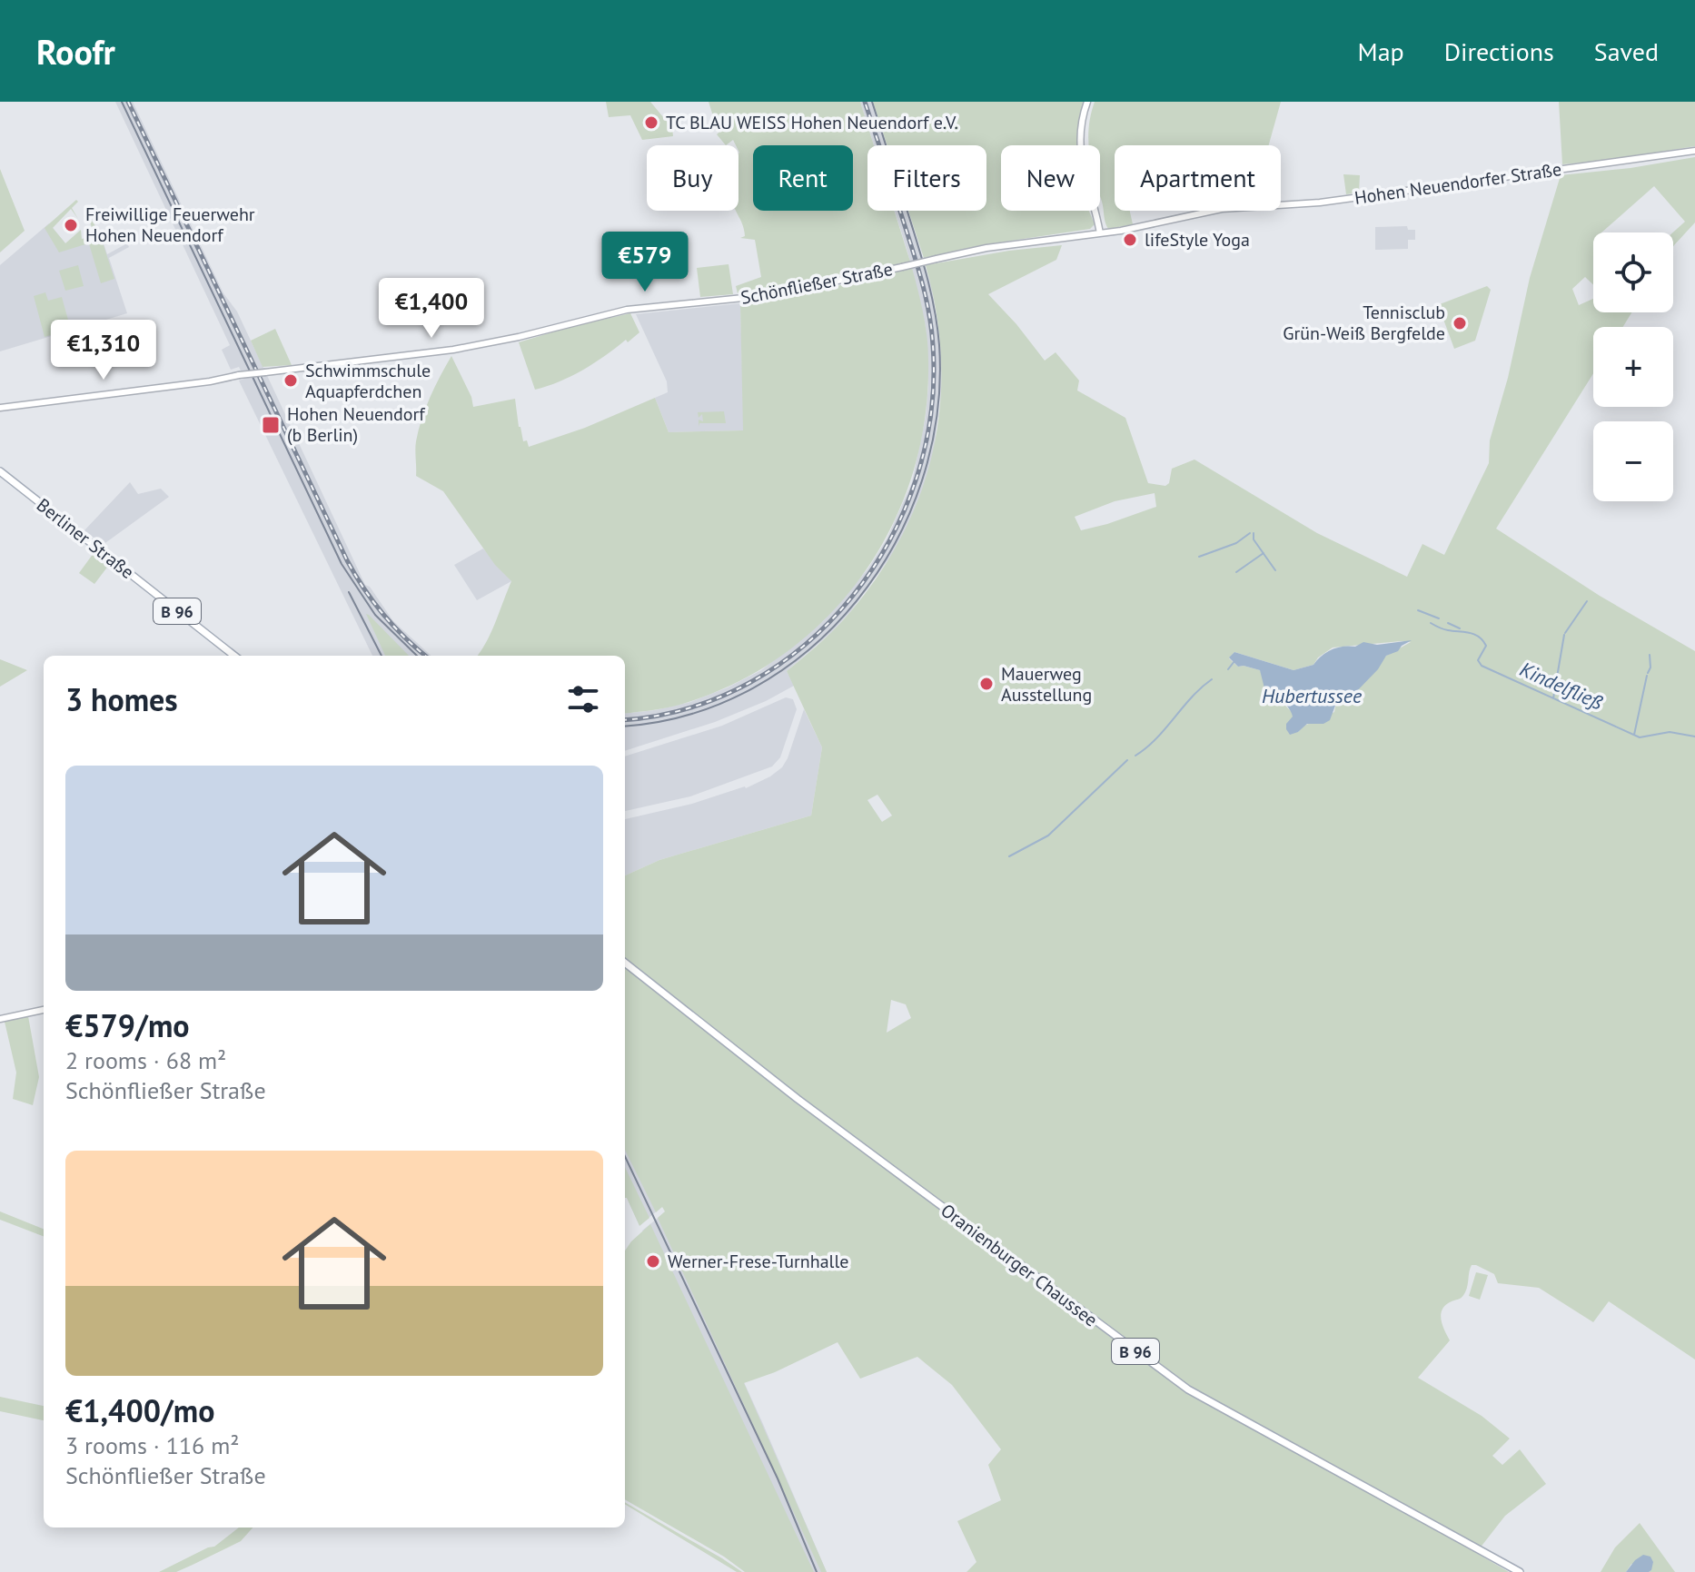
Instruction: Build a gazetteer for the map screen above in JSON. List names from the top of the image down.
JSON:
{
  "streets": {
    "main road": [
      "Hohen Neuendorfer Straße",
      "Schönfließer Straße",
      "Berliner Straße",
      "B 96",
      "Oranienburger Chaussee"
    ]
  },
  "crossings": [
    ["Hohen Neuendorfer Straße", "Schönfließer Straße"]
  ],
  "water": ["Kindelfließ", "Hubertussee"],
  "places": {
    "other": [
      "TC BLAU WEISS Hohen Neuendorf e.V.",
      "Freiwillige Feuerwehr Hohen Neuendorf",
      "lifeStyle Yoga",
      "Tennisclub Grün-Weiß Bergfelde",
      "Schwimmschule Aquapferdchen",
      "Mauerweg Ausstellung",
      "Werner-Frese-Turnhalle"
    ],
    "transit": ["Hohen Neuendorf (b Berlin)"]
  },
  "page": {
    "header": "Roofr",
    "nav": ["Map", "Directions", "Saved"],
    "chip": [
      "Buy",
      "Rent",
      "Filters",
      "New",
      "Apartment"
    ],
    "price": ["€579", "€1,400", "€1,310"],
    "map_buttons": ["+", "−"],
    "heading": "3 homes",
    "list": [
      {
        "name": "€579/mo",
        "note": "2 rooms · 68 m² · Schönfließer Straße"
      },
      {
        "name": "€1,400/mo",
        "note": "3 rooms · 116 m² · Schönfließer Straße"
      }
    ]
  }
}
